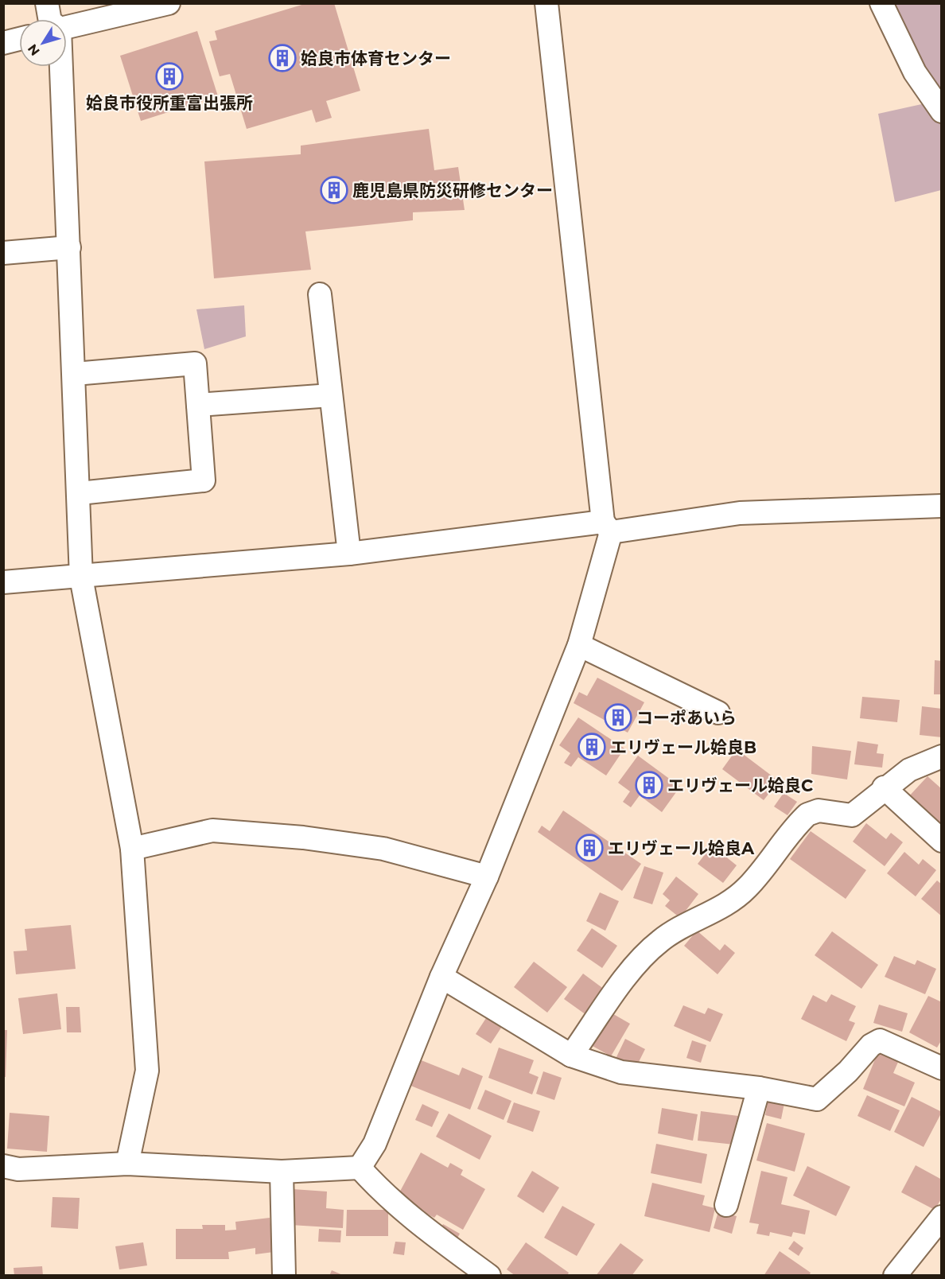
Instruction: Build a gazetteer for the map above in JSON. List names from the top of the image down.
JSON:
{
  "places": {
    "building": [
      "姶良市体育センター",
      "姶良市役所重富出張所",
      "鹿児島県防災研修センター",
      "コーポあいら",
      "エリヴェール姶良B",
      "エリヴェール姶良C",
      "エリヴェール姶良A"
    ]
  },
  "north": "bottom left"
}
